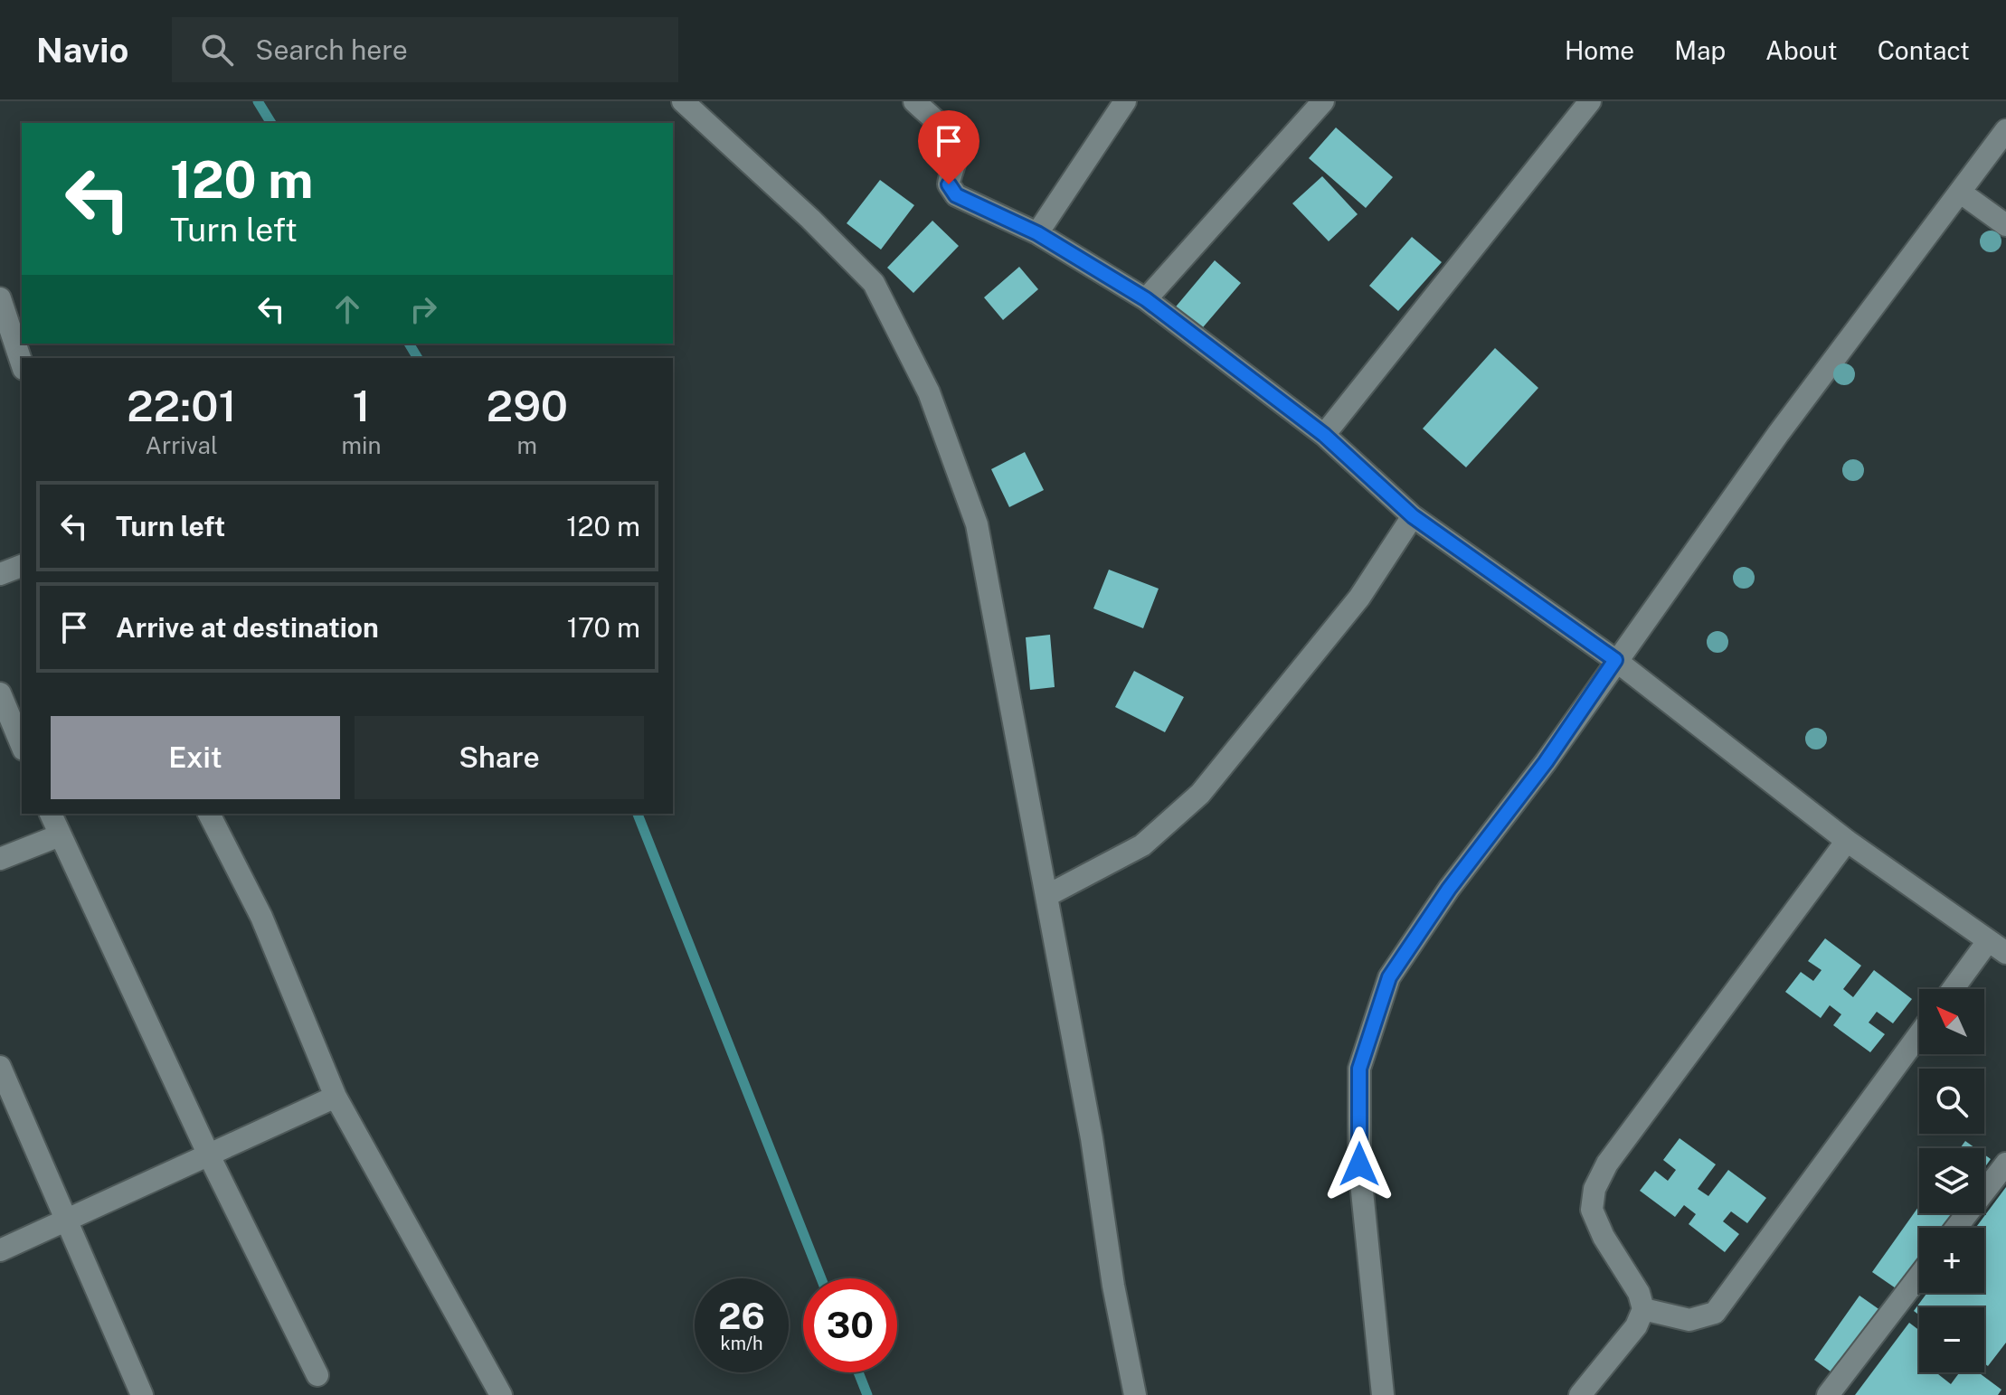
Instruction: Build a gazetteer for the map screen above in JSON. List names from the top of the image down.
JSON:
{
  "north": "top left",
  "page": {
    "header": "Navio",
    "search": "Search here",
    "nav": [
      "Home",
      "Map",
      "About",
      "Contact"
    ],
    "turn": ["120 m", "Turn left"],
    "eta": [
      "22:01",
      "Arrival",
      "1",
      "min",
      "290",
      "m"
    ],
    "list": [
      {
        "name": "Turn left",
        "value": "120 m"
      },
      {
        "name": "Arrive at destination",
        "value": "170 m"
      }
    ],
    "buttons": ["Exit", "Share"],
    "map_buttons": ["+", "−"],
    "speed": "26 km/h",
    "limit": "30"
  }
}
